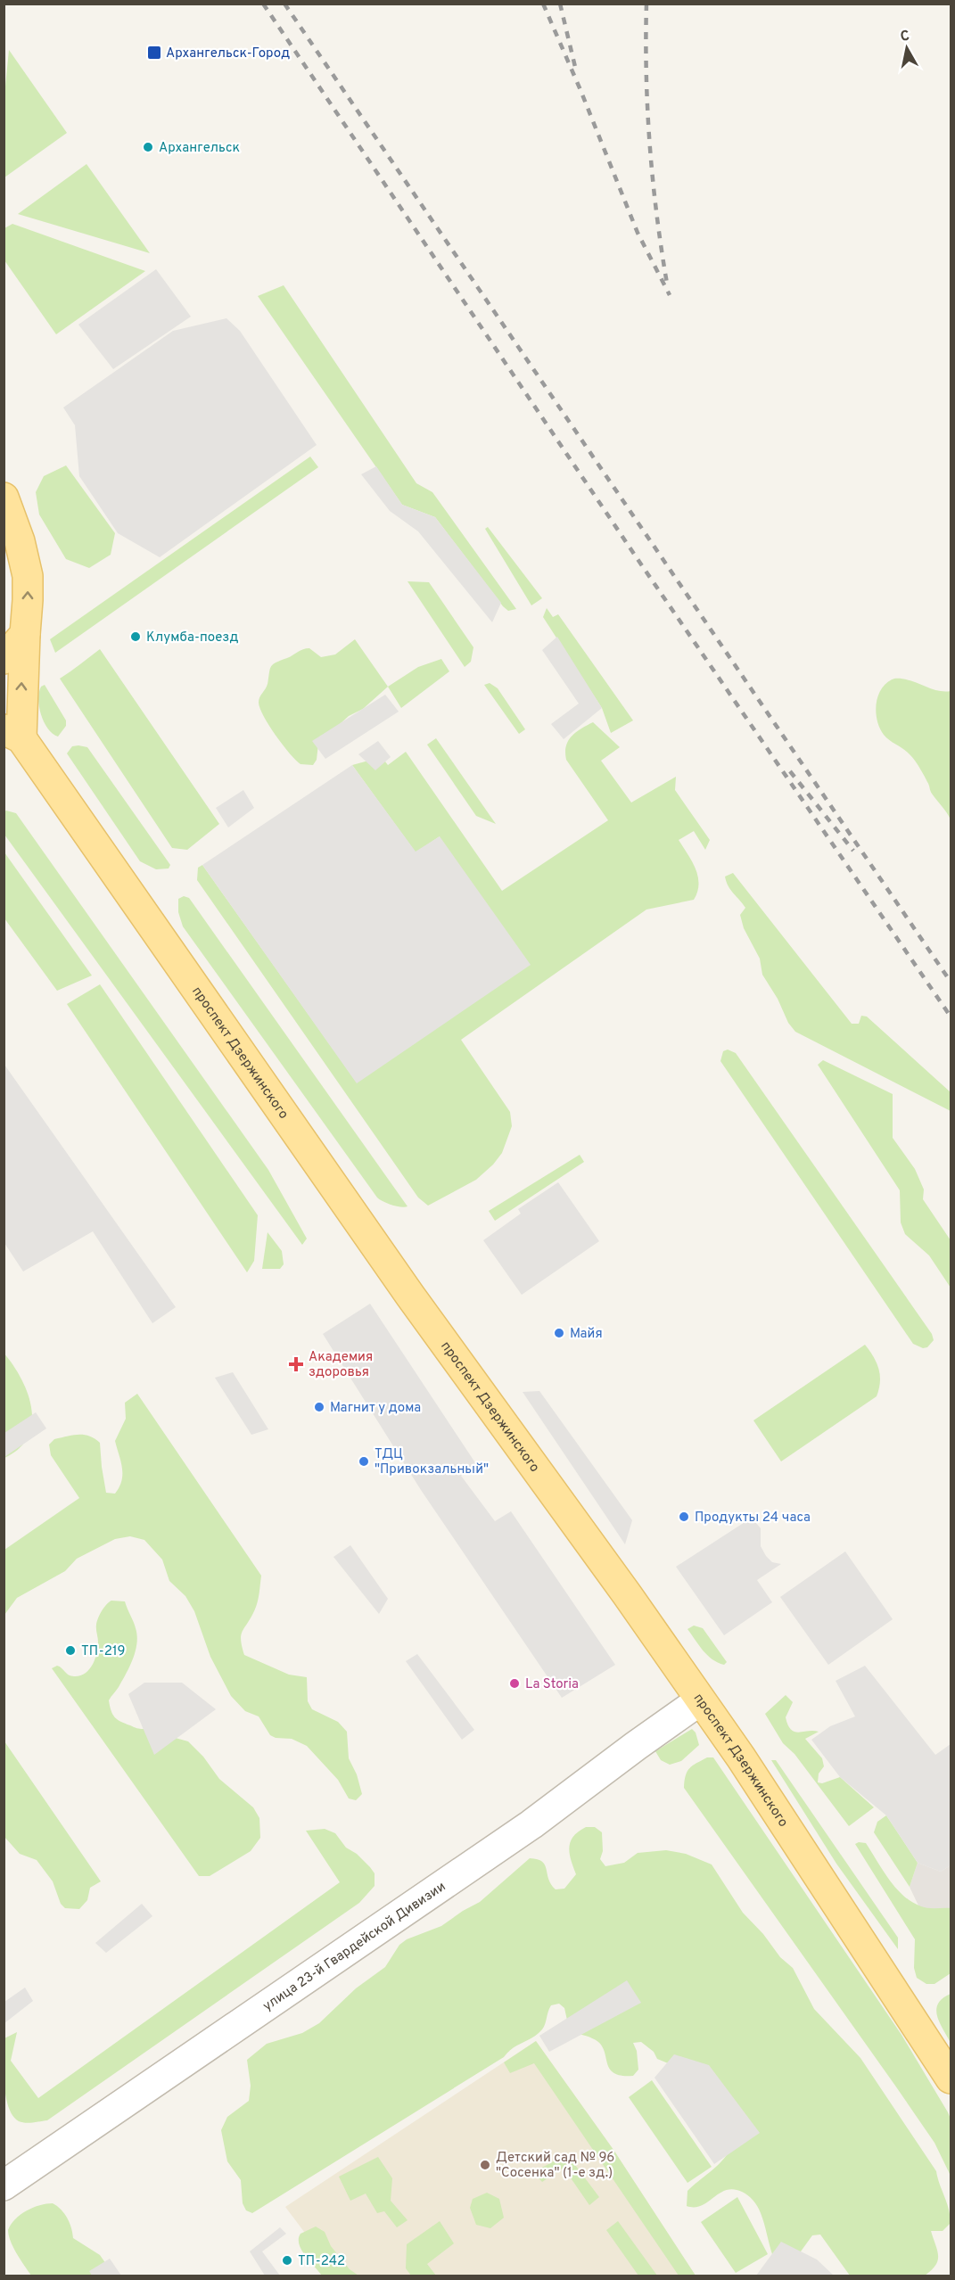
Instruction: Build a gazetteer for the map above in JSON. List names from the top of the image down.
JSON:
{
  "streets": {
    "main road": ["проспект Дзержинского"],
    "street": ["улица 23-й Гвардейской Дивизии"]
  },
  "crossings": [
    ["проспект Дзержинского", "улица 23-й Гвардейской Дивизии"]
  ],
  "places": {
    "transit": ["Архангельск-Город"],
    "other": [
      "Архангельск",
      "Клумба-поезд",
      "Майя",
      "Магнит у дома",
      "ТДЦ \"Привокзальный\"",
      "Продукты 24 часа",
      "ТП-219",
      "La Storia",
      "Детский сад № 96 \"Сосенка\" (1-е зд.)",
      "ТП-242"
    ],
    "health": ["Академия здоровья"]
  },
  "north": "top"
}
